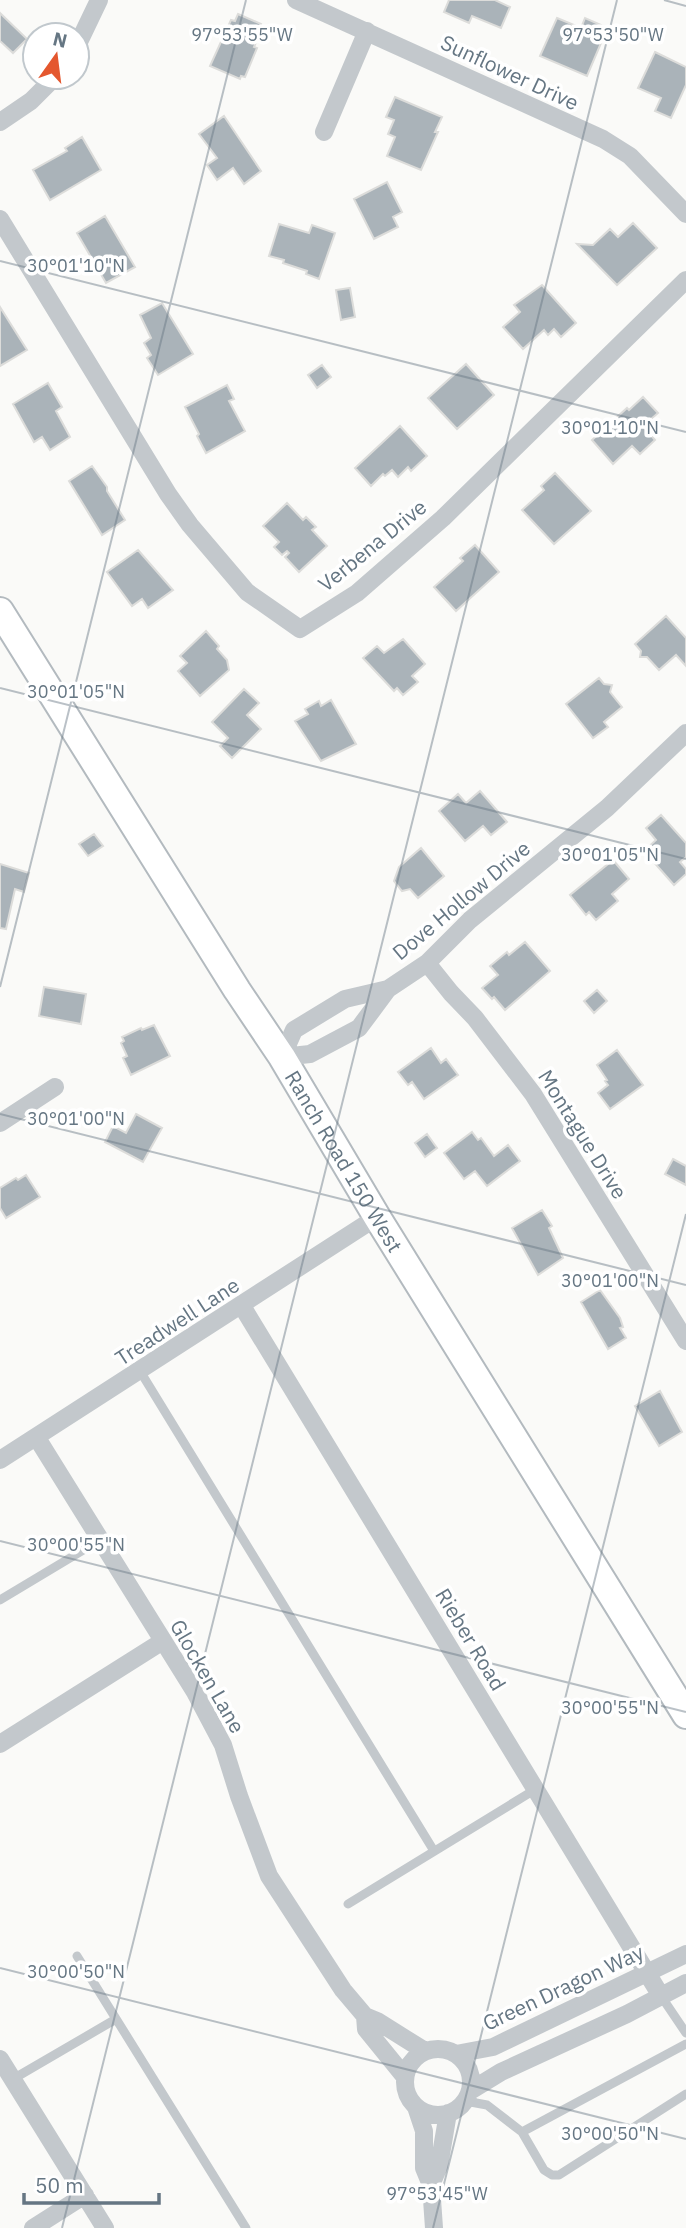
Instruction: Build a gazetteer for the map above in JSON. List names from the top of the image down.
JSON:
{
  "streets": {
    "main road": ["Ranch Road 150 West"],
    "street": [
      "Sunflower Drive",
      "Verbena Drive",
      "Dove Hollow Drive",
      "Montague Drive",
      "Treadwell Lane",
      "Rieber Road",
      "Glocken Lane",
      "Green Dragon Way"
    ]
  },
  "crossings": [
    ["Dove Hollow Drive", "Montague Drive"],
    ["Dove Hollow Drive", "Ranch Road 150 West"],
    ["Ranch Road 150 West", "Treadwell Lane"],
    ["Treadwell Lane", "Rieber Road"],
    ["Treadwell Lane", "Glocken Lane"],
    ["Rieber Road", "Green Dragon Way"],
    ["Glocken Lane", "Green Dragon Way"]
  ],
  "scale_bar": "50 m",
  "north": "top",
  "coordinates": [
    "97°53'55\"W",
    "97°53'50\"W",
    "30°01'10\"N",
    "30°01'05\"N",
    "30°01'00\"N",
    "30°00'55\"N",
    "30°00'50\"N",
    "97°53'45\"W"
  ]
}
